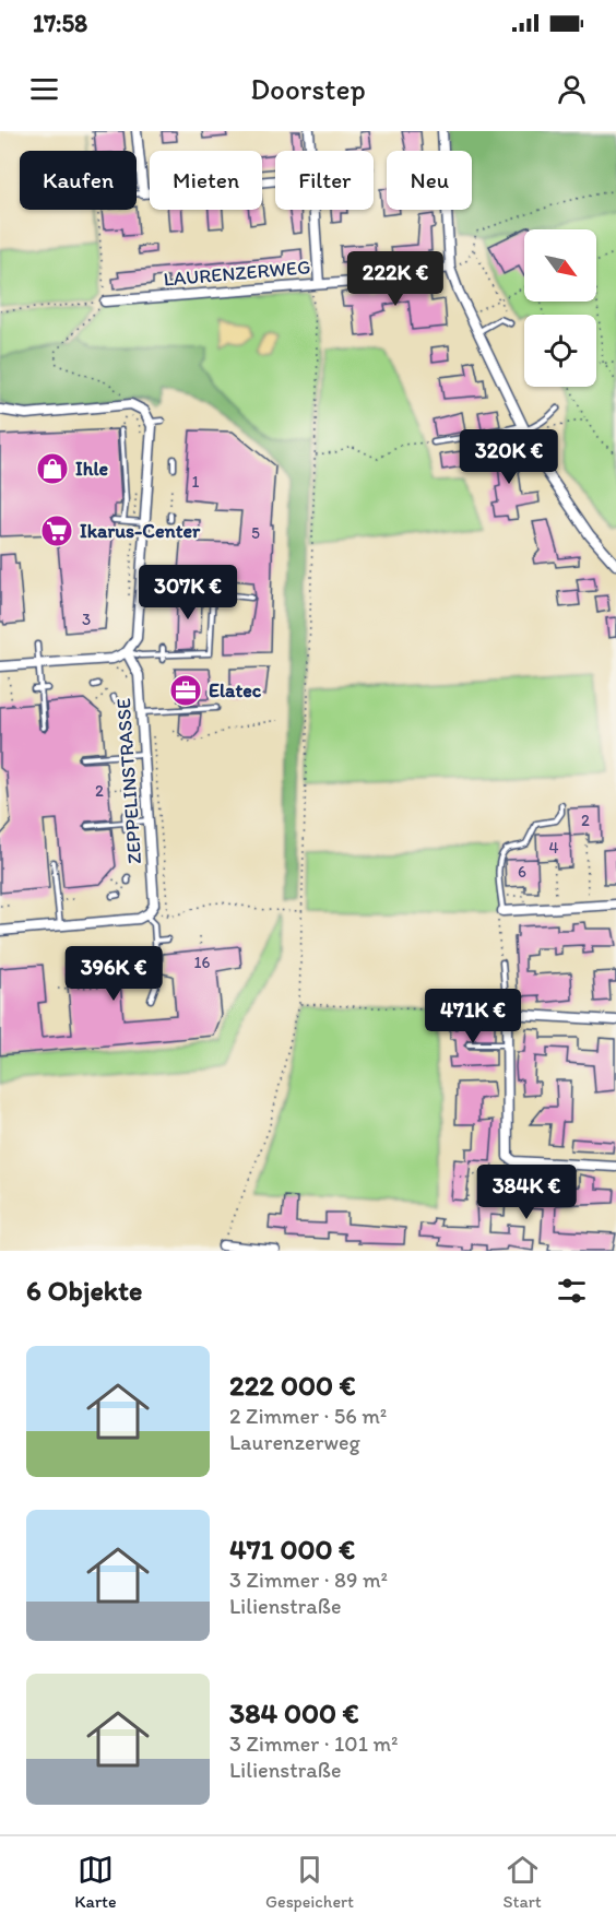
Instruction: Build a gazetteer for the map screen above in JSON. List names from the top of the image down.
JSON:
{
  "streets": {
    "street": ["LAURENZERWEG", "ZEPPELINSTRASSE"]
  },
  "places": {
    "shop": ["Ihle"],
    "supermarket": ["Ikarus-Center"],
    "office": ["Elatec"]
  },
  "house_numbers": [
    "1",
    "5",
    "3",
    "2",
    "2",
    "4",
    "6",
    "16"
  ],
  "north": "bottom right",
  "page": {
    "status": "17:58",
    "header": "Doorstep",
    "chip": [
      "Kaufen",
      "Mieten",
      "Filter",
      "Neu"
    ],
    "price": [
      "222K €",
      "320K €",
      "307K €",
      "396K €",
      "471K €",
      "384K €"
    ],
    "heading": "6 Objekte",
    "list": [
      {
        "name": "222 000 €",
        "note": "2 Zimmer · 56 m² · Laurenzerweg"
      },
      {
        "name": "471 000 €",
        "note": "3 Zimmer · 89 m² · Lilienstraße"
      },
      {
        "name": "384 000 €",
        "note": "3 Zimmer · 101 m² · Lilienstraße"
      }
    ],
    "tabs": ["Karte", "Gespeichert", "Start"]
  }
}
